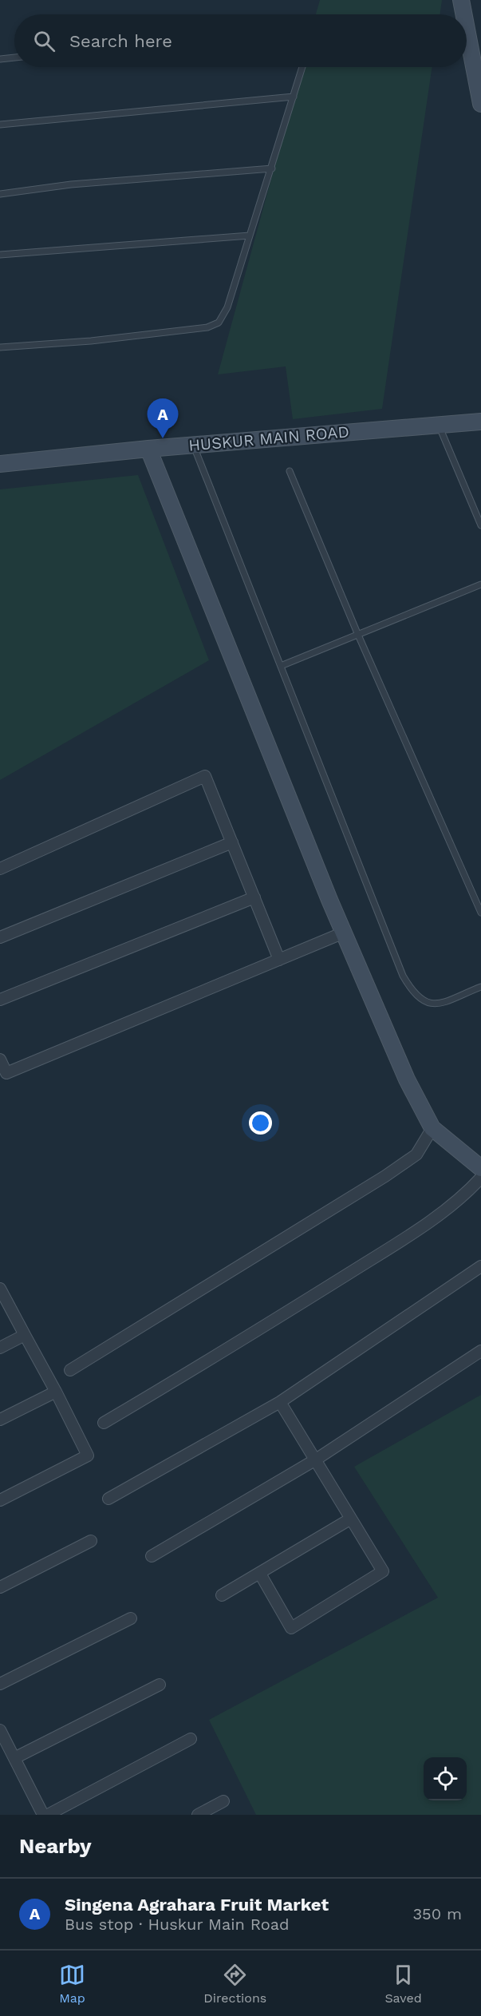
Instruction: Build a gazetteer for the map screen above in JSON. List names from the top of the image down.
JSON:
{
  "streets": {
    "street": ["HUSKUR MAIN ROAD"]
  },
  "page": {
    "search": "Search here",
    "pins": "A",
    "heading": "Nearby",
    "list": [
      {
        "mark": "A",
        "name": "Singena Agrahara Fruit Market",
        "note": "Bus stop · Huskur Main Road",
        "value": "350 m"
      }
    ],
    "nav": ["Map", "Directions", "Saved"]
  }
}
